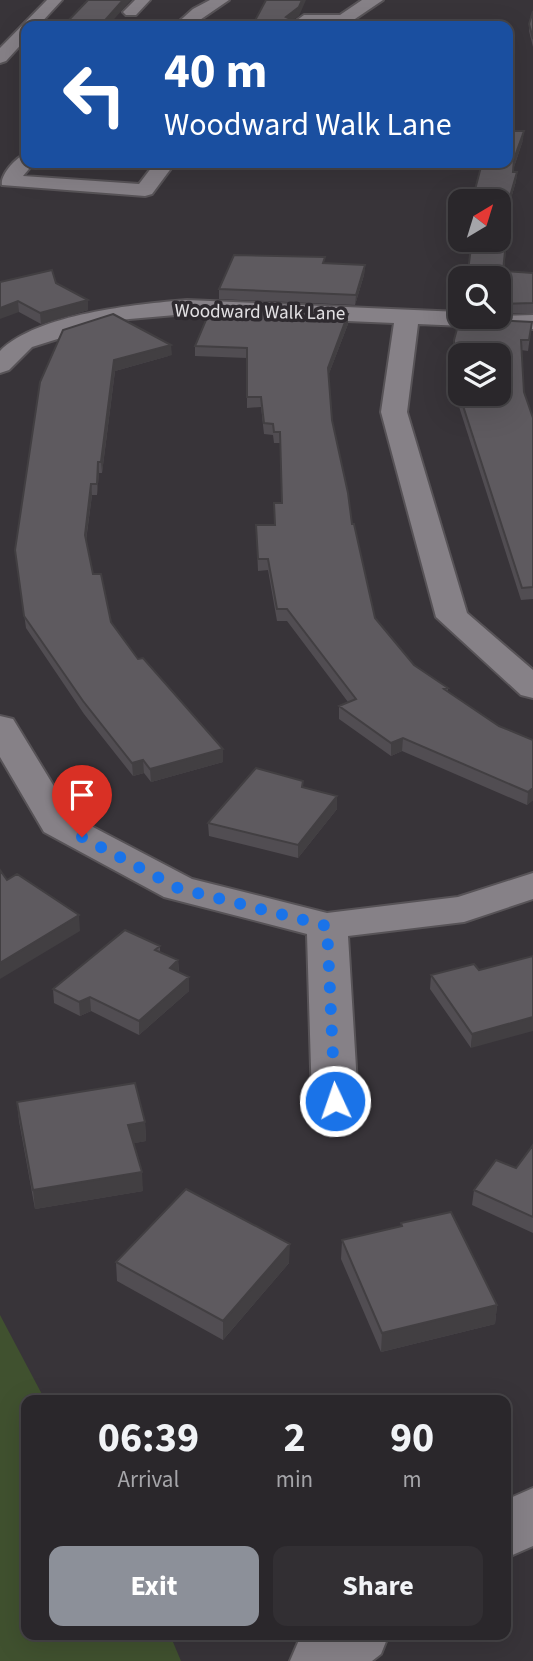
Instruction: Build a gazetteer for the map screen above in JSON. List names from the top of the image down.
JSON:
{
  "streets": {
    "street": ["Woodward Walk Lane"]
  },
  "north": "top right",
  "page": {
    "turn": ["40 m", "Woodward Walk Lane"],
    "eta": [
      "06:39",
      "Arrival",
      "2",
      "min",
      "90",
      "m"
    ],
    "buttons": ["Exit", "Share"]
  }
}
